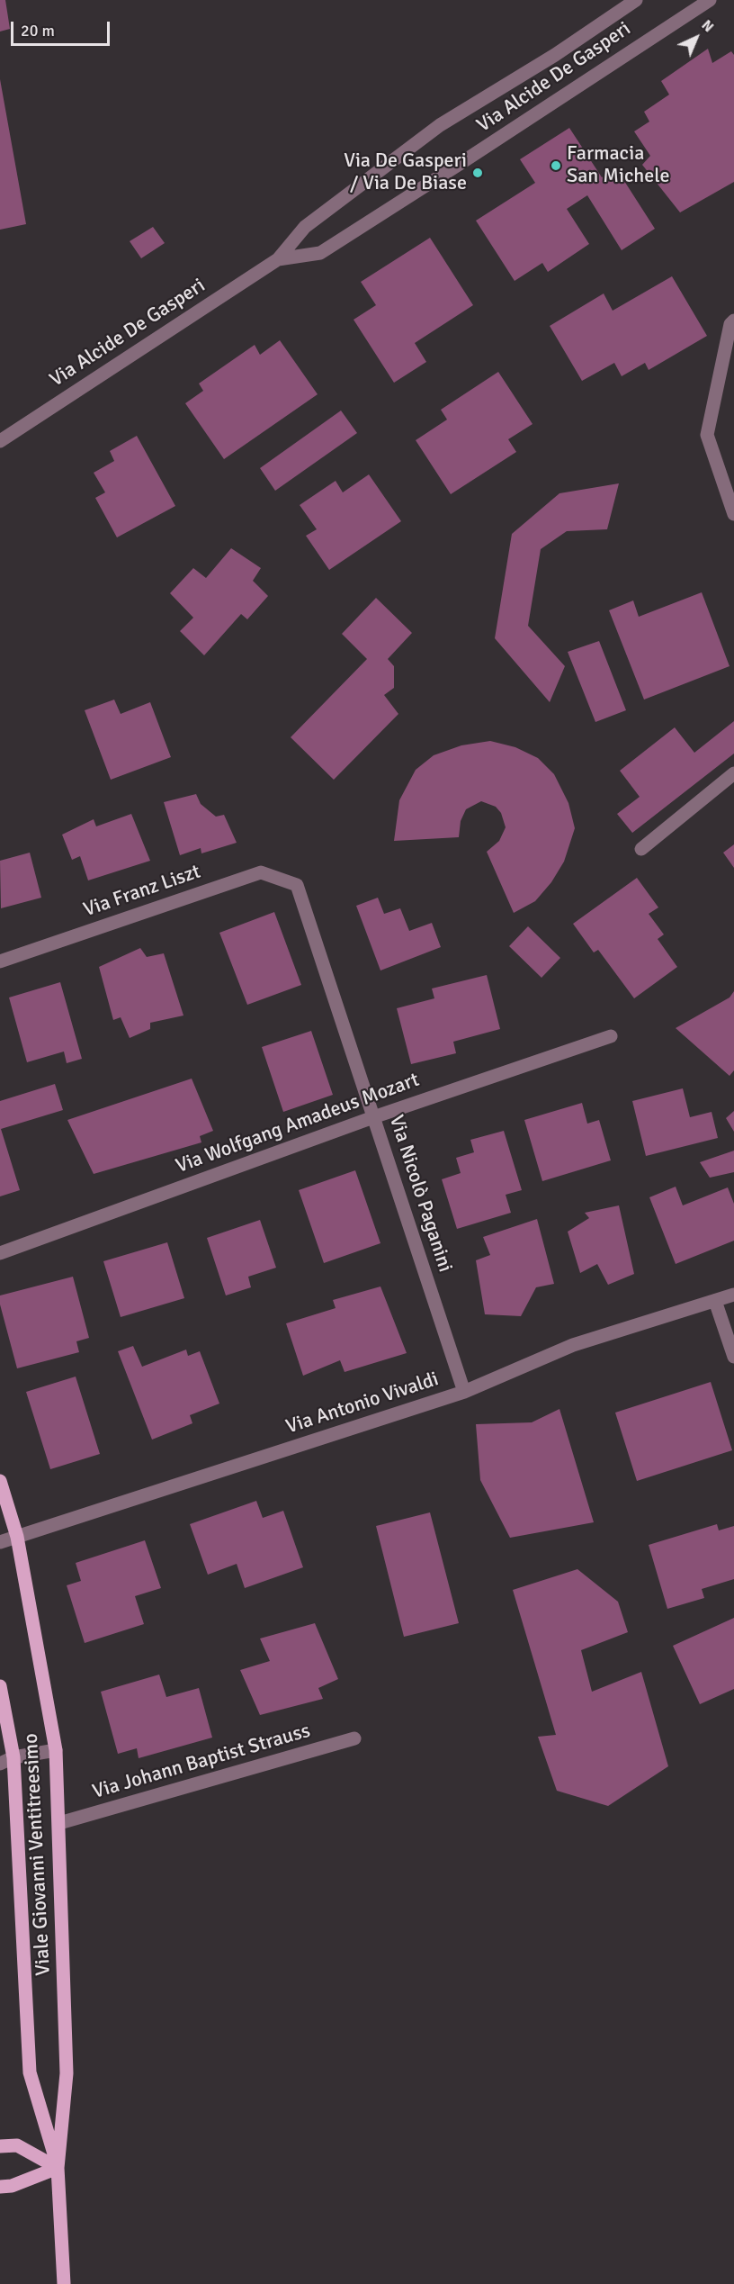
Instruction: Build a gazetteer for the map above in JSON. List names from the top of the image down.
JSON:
{
  "streets": {
    "main road": ["Viale Giovanni Ventitreesimo"],
    "street": [
      "Via Alcide De Gasperi",
      "Via Franz Liszt",
      "Via Wolfgang Amadeus Mozart",
      "Via Nicolò Paganini",
      "Via Antonio Vivaldi",
      "Via Johann Baptist Strauss"
    ]
  },
  "crossings": [
    ["Via Franz Liszt", "Via Nicolò Paganini"],
    ["Via Wolfgang Amadeus Mozart", "Via Nicolò Paganini"],
    ["Via Nicolò Paganini", "Via Antonio Vivaldi"],
    ["Via Antonio Vivaldi", "Viale Giovanni Ventitreesimo"],
    ["Via Johann Baptist Strauss", "Viale Giovanni Ventitreesimo"]
  ],
  "places": ["Farmacia San Michele", "Via De Gasperi / Via De Biase"],
  "scale_bar": "20 m",
  "north": "top right"
}
